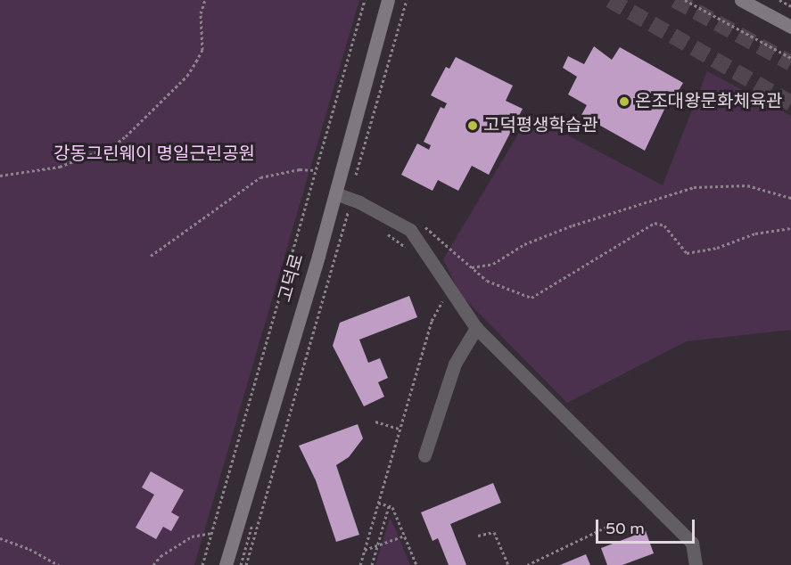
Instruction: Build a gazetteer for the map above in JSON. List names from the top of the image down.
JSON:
{
  "streets": {
    "main road": ["고덕로"]
  },
  "parks": ["강동그린웨이 명일근린공원"],
  "places": ["온조대왕문화체육관", "고덕평생학습관"],
  "scale_bar": "50 m"
}
